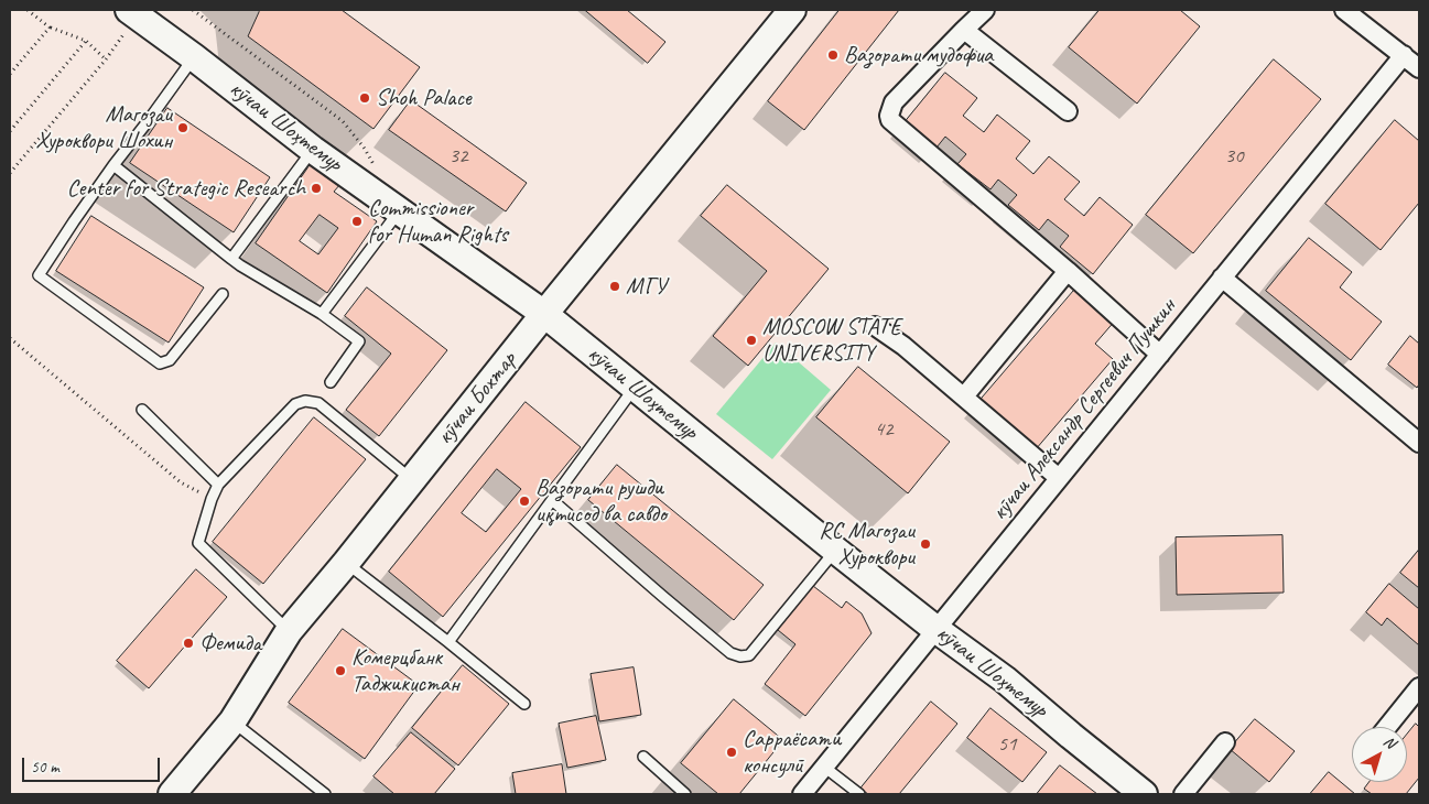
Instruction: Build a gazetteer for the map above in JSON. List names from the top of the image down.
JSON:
{
  "streets": {
    "main road": ["кӯчаи Шоҳтемур", "кӯчаи Бохтар"],
    "street": ["кӯчаи Александр Сергеевич Пушкин"]
  },
  "crossings": [
    ["кӯчаи Шоҳтемур", "кӯчаи Бохтар"],
    ["кӯчаи Шоҳтемур", "кӯчаи Александр Сергеевич Пушкин"]
  ],
  "places": [
    "Вазорати мудофиа",
    "Shoh Palace",
    "Магозаи Хуроквори Шохин",
    "Center for Strategic Research",
    "Commissioner for Human Rights",
    "МГУ",
    "MOSCOW STATE UNIVERSITY",
    "Вазорати рушди иқтисод ва савдо",
    "RC Магозаи Хуроквори",
    "Фемида",
    "Комерцбанк Таджикистан",
    "Сарраёсати консулӣ"
  ],
  "house_numbers": [
    "32",
    "30",
    "42",
    "51"
  ],
  "scale_bar": "50 m",
  "north": "top right"
}
